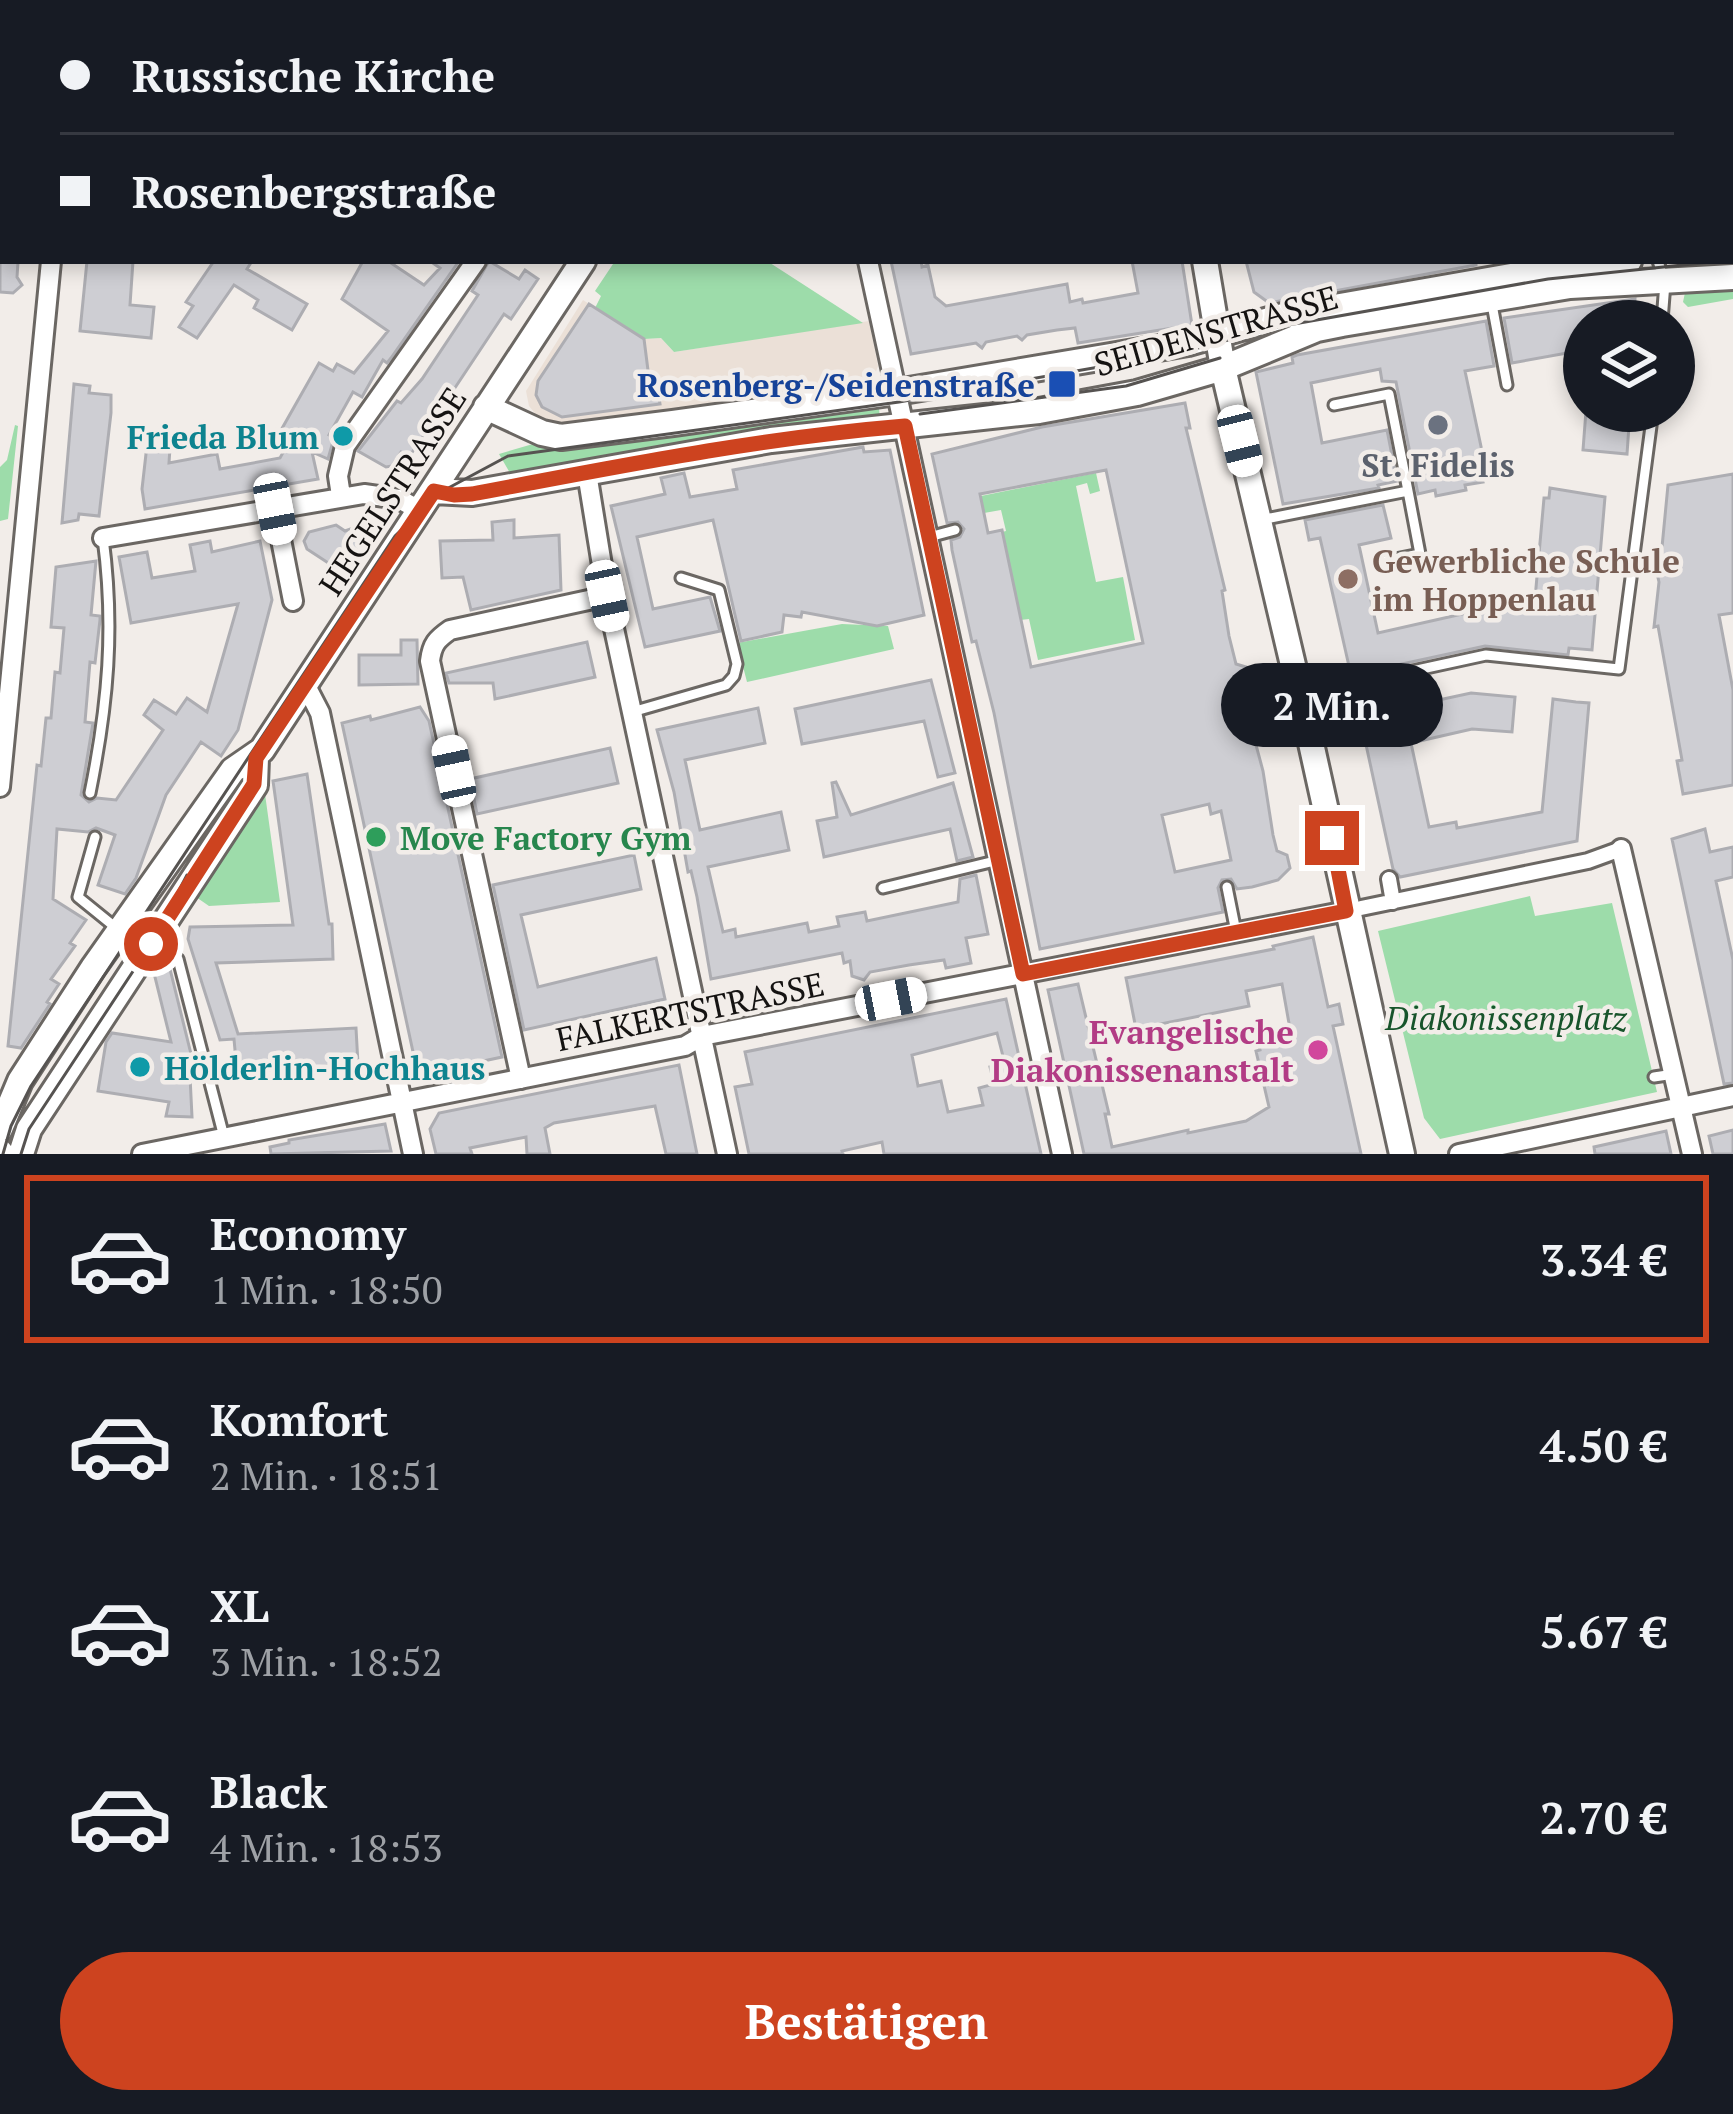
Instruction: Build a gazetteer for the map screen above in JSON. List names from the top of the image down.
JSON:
{
  "streets": {
    "street": ["SEIDENSTRASSE", "HEGELSTRASSE", "FALKERTSTRASSE"]
  },
  "crossings": [
    ["SEIDENSTRASSE", "HEGELSTRASSE"]
  ],
  "parks": ["Diakonissenplatz"],
  "places": {
    "transit": ["Rosenberg-/Seidenstraße"],
    "other": [
      "St. Fidelis",
      "Frieda Blum",
      "Gewerbliche Schule im Hoppenlau",
      "Move Factory Gym",
      "Evangelische Diakonissenanstalt",
      "Hölderlin-Hochhaus"
    ]
  },
  "page": {
    "banner": ["Russische Kirche", "Rosenbergstraße"],
    "bubble": "2 Min.",
    "list": [
      {
        "name": "Economy",
        "note": "1 Min. · 18:50",
        "value": "3.34 €"
      },
      {
        "name": "Komfort",
        "note": "2 Min. · 18:51",
        "value": "4.50 €"
      },
      {
        "name": "XL",
        "note": "3 Min. · 18:52",
        "value": "5.67 €"
      },
      {
        "name": "Black",
        "note": "4 Min. · 18:53",
        "value": "2.70 €"
      }
    ],
    "buttons": "Bestätigen"
  }
}
